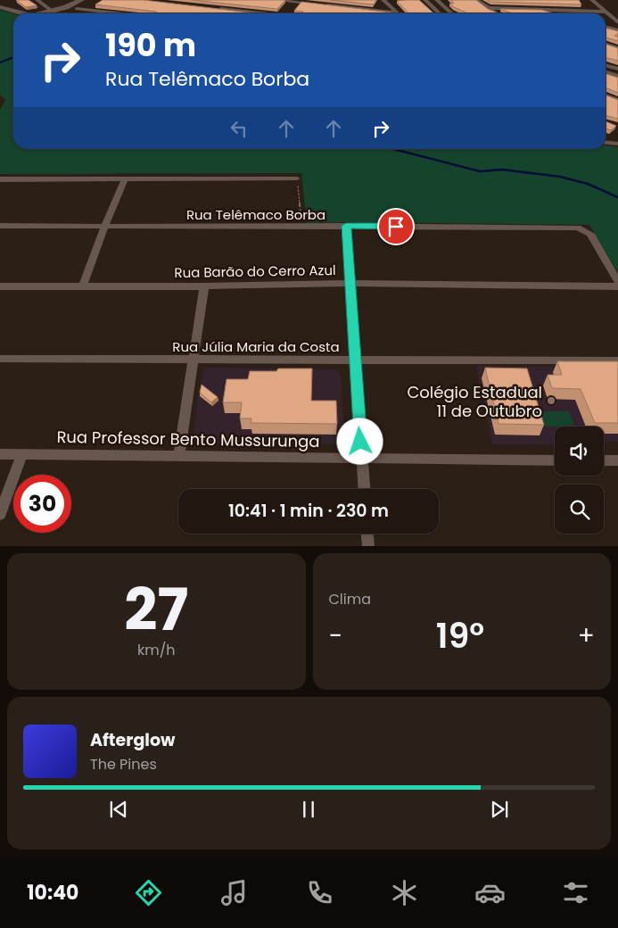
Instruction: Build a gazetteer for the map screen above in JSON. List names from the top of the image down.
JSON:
{
  "streets": {
    "street": [
      "Rua Telêmaco Borba",
      "Rua Barão do Cerro Azul",
      "Rua Júlia Maria da Costa",
      "Rua Professor Bento Mussurunga"
    ]
  },
  "places": ["Colégio Estadual 11 de Outubro"],
  "page": {
    "turn": ["190 m", "Rua Telêmaco Borba"],
    "limit": "30",
    "trip": "10:41 · 1 min · 230 m",
    "tile": [
      ["27", "km/h"],
      "Clima"
    ],
    "heat": ["−", "19°", "+"],
    "song": ["Afterglow", "The Pines"],
    "tabs": "10:40"
  }
}
